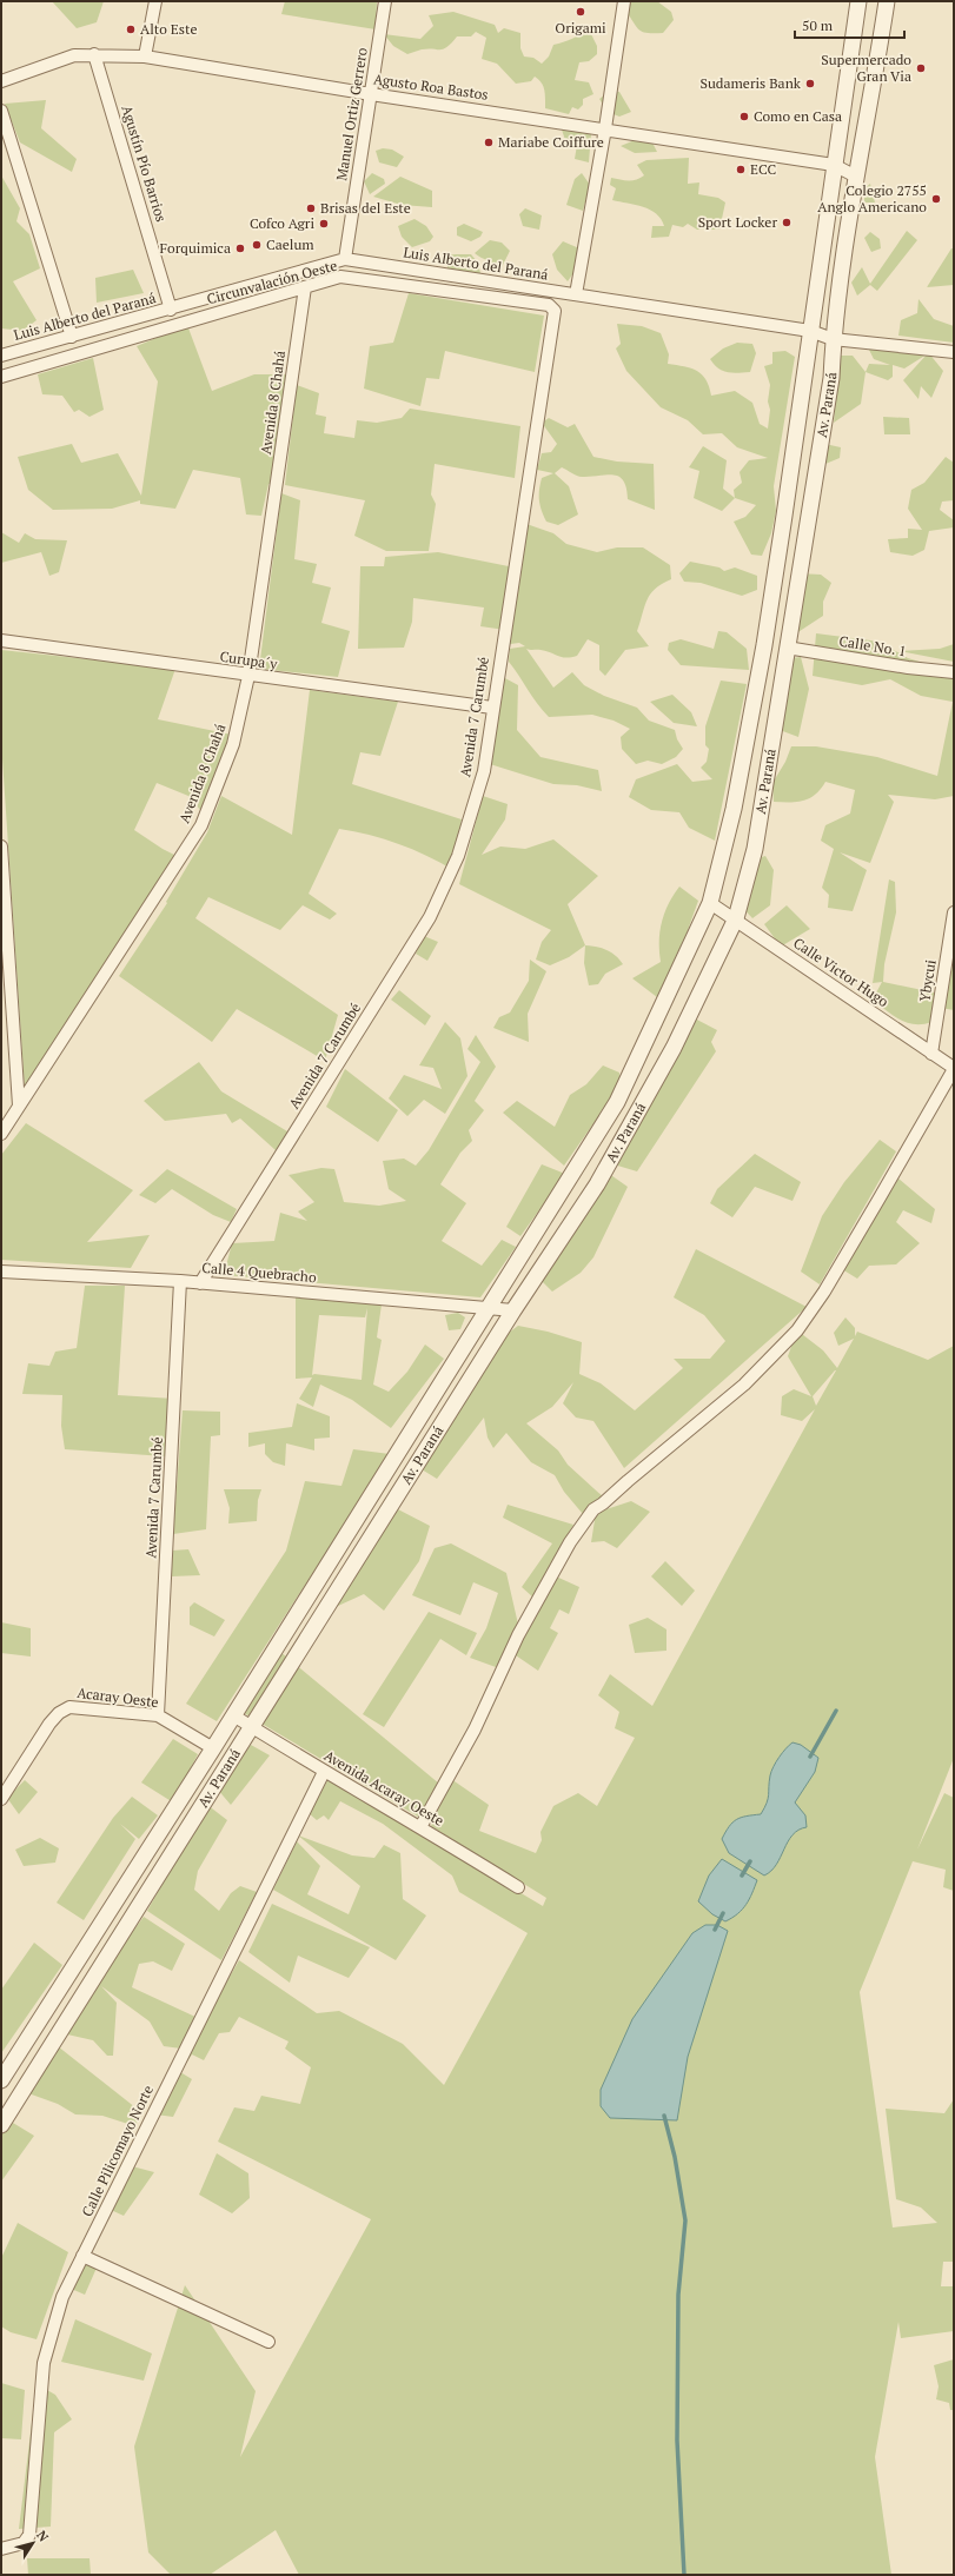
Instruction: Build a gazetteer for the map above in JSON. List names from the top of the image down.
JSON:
{
  "streets": {
    "street": [
      "Agusto Roa Bastos",
      "Manuel Ortiz Gerrero",
      "Agustín Pío Barrios",
      "Luis Alberto del Paraná",
      "Circunvalación Oeste",
      "Avenida 8 Chahá",
      "Av. Paraná",
      "Calle No. 1",
      "Curupa´y",
      "Avenida 7 Carumbé",
      "Calle Victor Hugo",
      "Ybycui",
      "Calle 4 Quebracho",
      "Acaray Oeste",
      "Avenida Acaray Oeste",
      "Calle Pilicomayo Norte"
    ]
  },
  "crossings": [
    ["Agusto Roa Bastos", "Manuel Ortiz Gerrero"],
    ["Agusto Roa Bastos", "Agustín Pío Barrios"],
    ["Agusto Roa Bastos", "Av. Paraná"],
    ["Manuel Ortiz Gerrero", "Luis Alberto del Paraná"],
    ["Agustín Pío Barrios", "Luis Alberto del Paraná"],
    ["Luis Alberto del Paraná", "Av. Paraná"],
    ["Circunvalación Oeste", "Avenida 8 Chahá"],
    ["Circunvalación Oeste", "Avenida 7 Carumbé"],
    ["Avenida 8 Chahá", "Curupa´y"],
    ["Av. Paraná", "Calle No. 1"],
    ["Av. Paraná", "Calle Victor Hugo"],
    ["Av. Paraná", "Calle 4 Quebracho"],
    ["Av. Paraná", "Acaray Oeste"],
    ["Av. Paraná", "Avenida Acaray Oeste"],
    ["Curupa´y", "Avenida 7 Carumbé"],
    ["Avenida 7 Carumbé", "Calle 4 Quebracho"],
    ["Avenida 7 Carumbé", "Acaray Oeste"],
    ["Calle Victor Hugo", "Ybycui"],
    ["Avenida Acaray Oeste", "Calle Pilicomayo Norte"]
  ],
  "places": [
    "Origami",
    "Alto Este",
    "Supermercado Gran Via",
    "Sudameris Bank",
    "Como en Casa",
    "Mariabe Coiffure",
    "ECC",
    "Colegio 2755 Anglo Americano",
    "Brisas del Este",
    "Sport Locker",
    "Cofco Agri",
    "Caelum",
    "Forquimica"
  ],
  "scale_bar": "50 m",
  "north": "top right"
}
